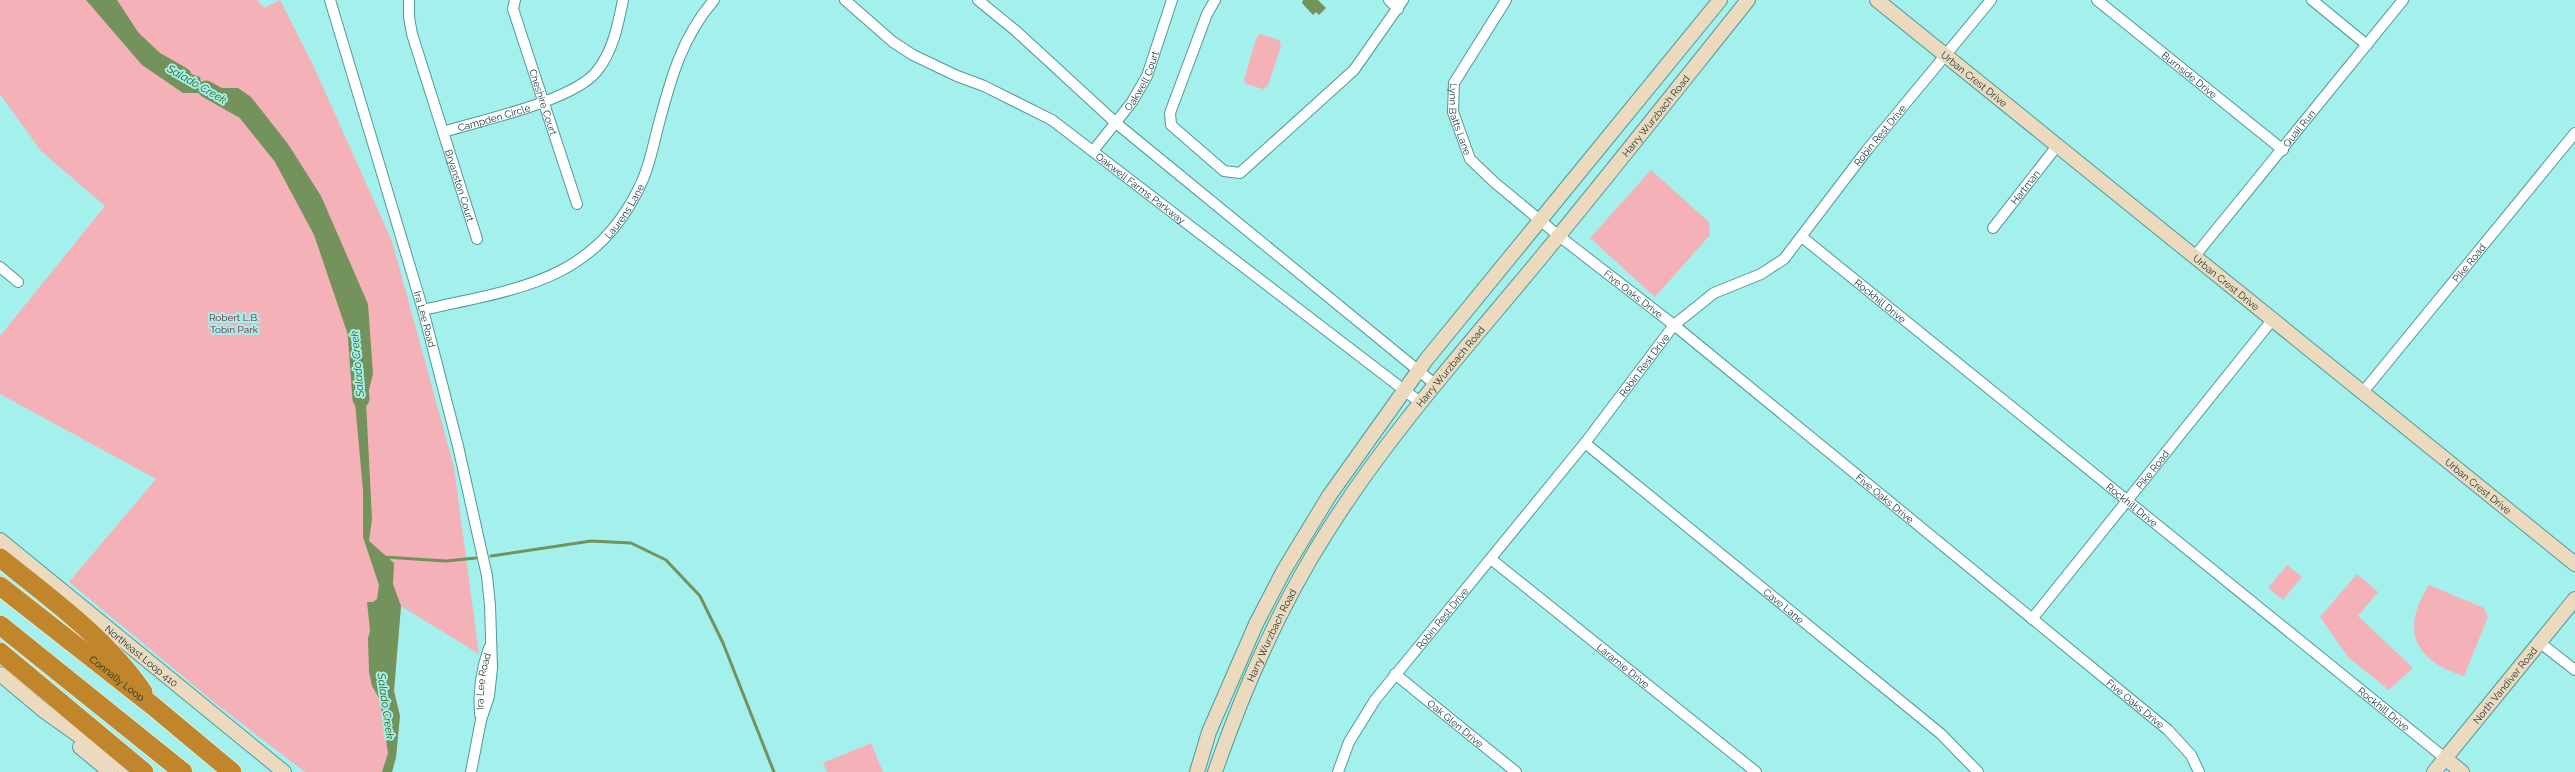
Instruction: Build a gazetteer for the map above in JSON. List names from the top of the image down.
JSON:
{
  "streets": {
    "highway": ["Connally Loop"],
    "main road": [
      "Urban Crest Drive",
      "Harry Wurzbach Road",
      "Rockhill Drive",
      "Northeast Loop 410",
      "North Vandiver Road"
    ],
    "street": [
      "Burnside Drive",
      "Oakwell Court",
      "Cheshire Court",
      "Campden Circle",
      "Lynn Batts Lane",
      "Quail Run",
      "Robin Rest Drive",
      "Bryanston Court",
      "Hartman",
      "Oakwell Farms Parkway",
      "Laurens Lane",
      "Pike Road",
      "Five Oaks Drive",
      "Ira Lee Road",
      "Cave Lane",
      "Laramie Drive",
      "Oak Glen Drive"
    ]
  },
  "crossings": [
    ["Burnside Drive", "Quail Run"],
    ["Urban Crest Drive", "Quail Run"],
    ["Urban Crest Drive", "Robin Rest Drive"],
    ["Urban Crest Drive", "Hartman"],
    ["Urban Crest Drive", "Pike Road"],
    ["Oakwell Court", "Oakwell Farms Parkway"],
    ["Cheshire Court", "Campden Circle"],
    ["Harry Wurzbach Road", "Lynn Batts Lane"],
    ["Harry Wurzbach Road", "Oakwell Farms Parkway"],
    ["Harry Wurzbach Road", "Five Oaks Drive"],
    ["Campden Circle", "Bryanston Court"],
    ["Lynn Batts Lane", "Five Oaks Drive"],
    ["Robin Rest Drive", "Five Oaks Drive"],
    ["Robin Rest Drive", "Rockhill Drive"],
    ["Robin Rest Drive", "Cave Lane"],
    ["Robin Rest Drive", "Laramie Drive"],
    ["Robin Rest Drive", "Oak Glen Drive"],
    ["Laurens Lane", "Ira Lee Road"],
    ["Pike Road", "Five Oaks Drive"],
    ["Pike Road", "Rockhill Drive"],
    ["Rockhill Drive", "North Vandiver Road"]
  ],
  "water": ["Salado Creek"],
  "parks": ["Robert L.B. Tobin Park"]
}
